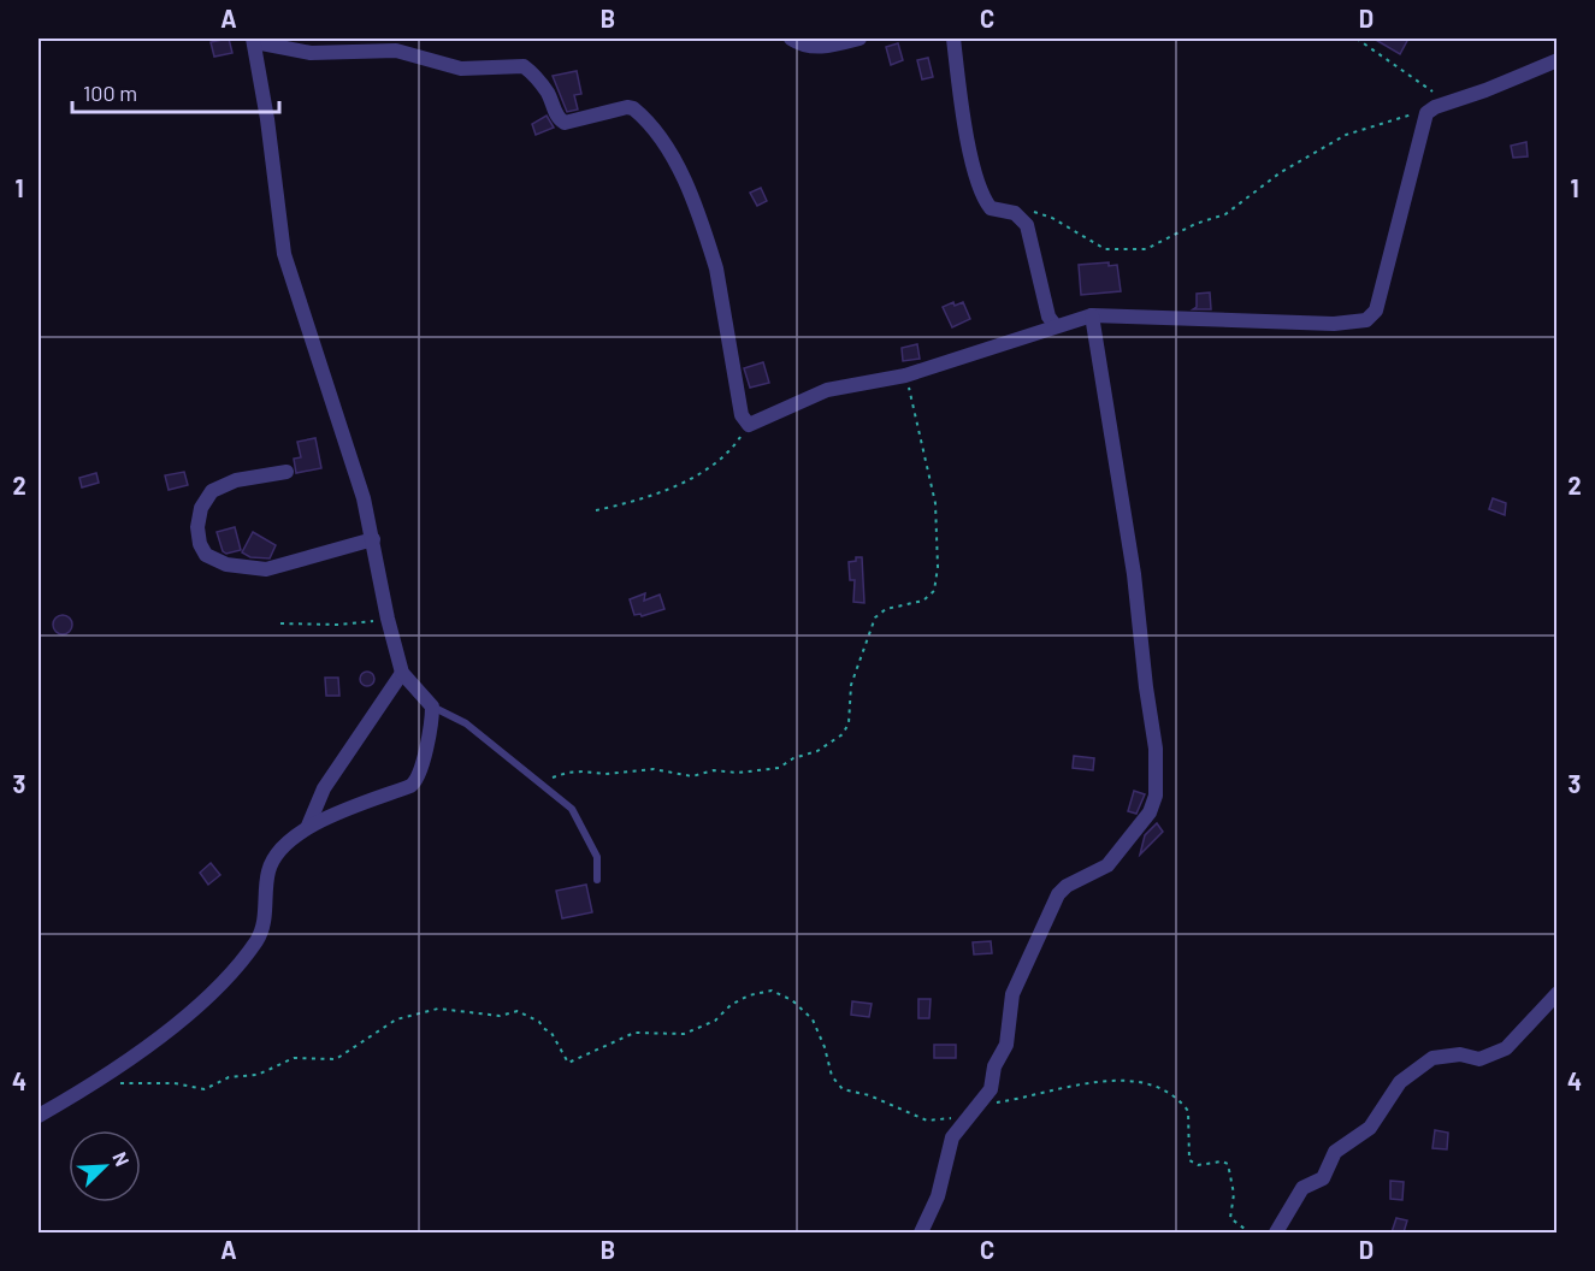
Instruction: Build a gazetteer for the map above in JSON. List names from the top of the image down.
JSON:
{
  "scale_bar": "100 m",
  "north": "top right",
  "grid": {
    "columns": [
      "A",
      "B",
      "C",
      "D"
    ],
    "rows": [
      "1",
      "2",
      "3",
      "4"
    ]
  }
}
